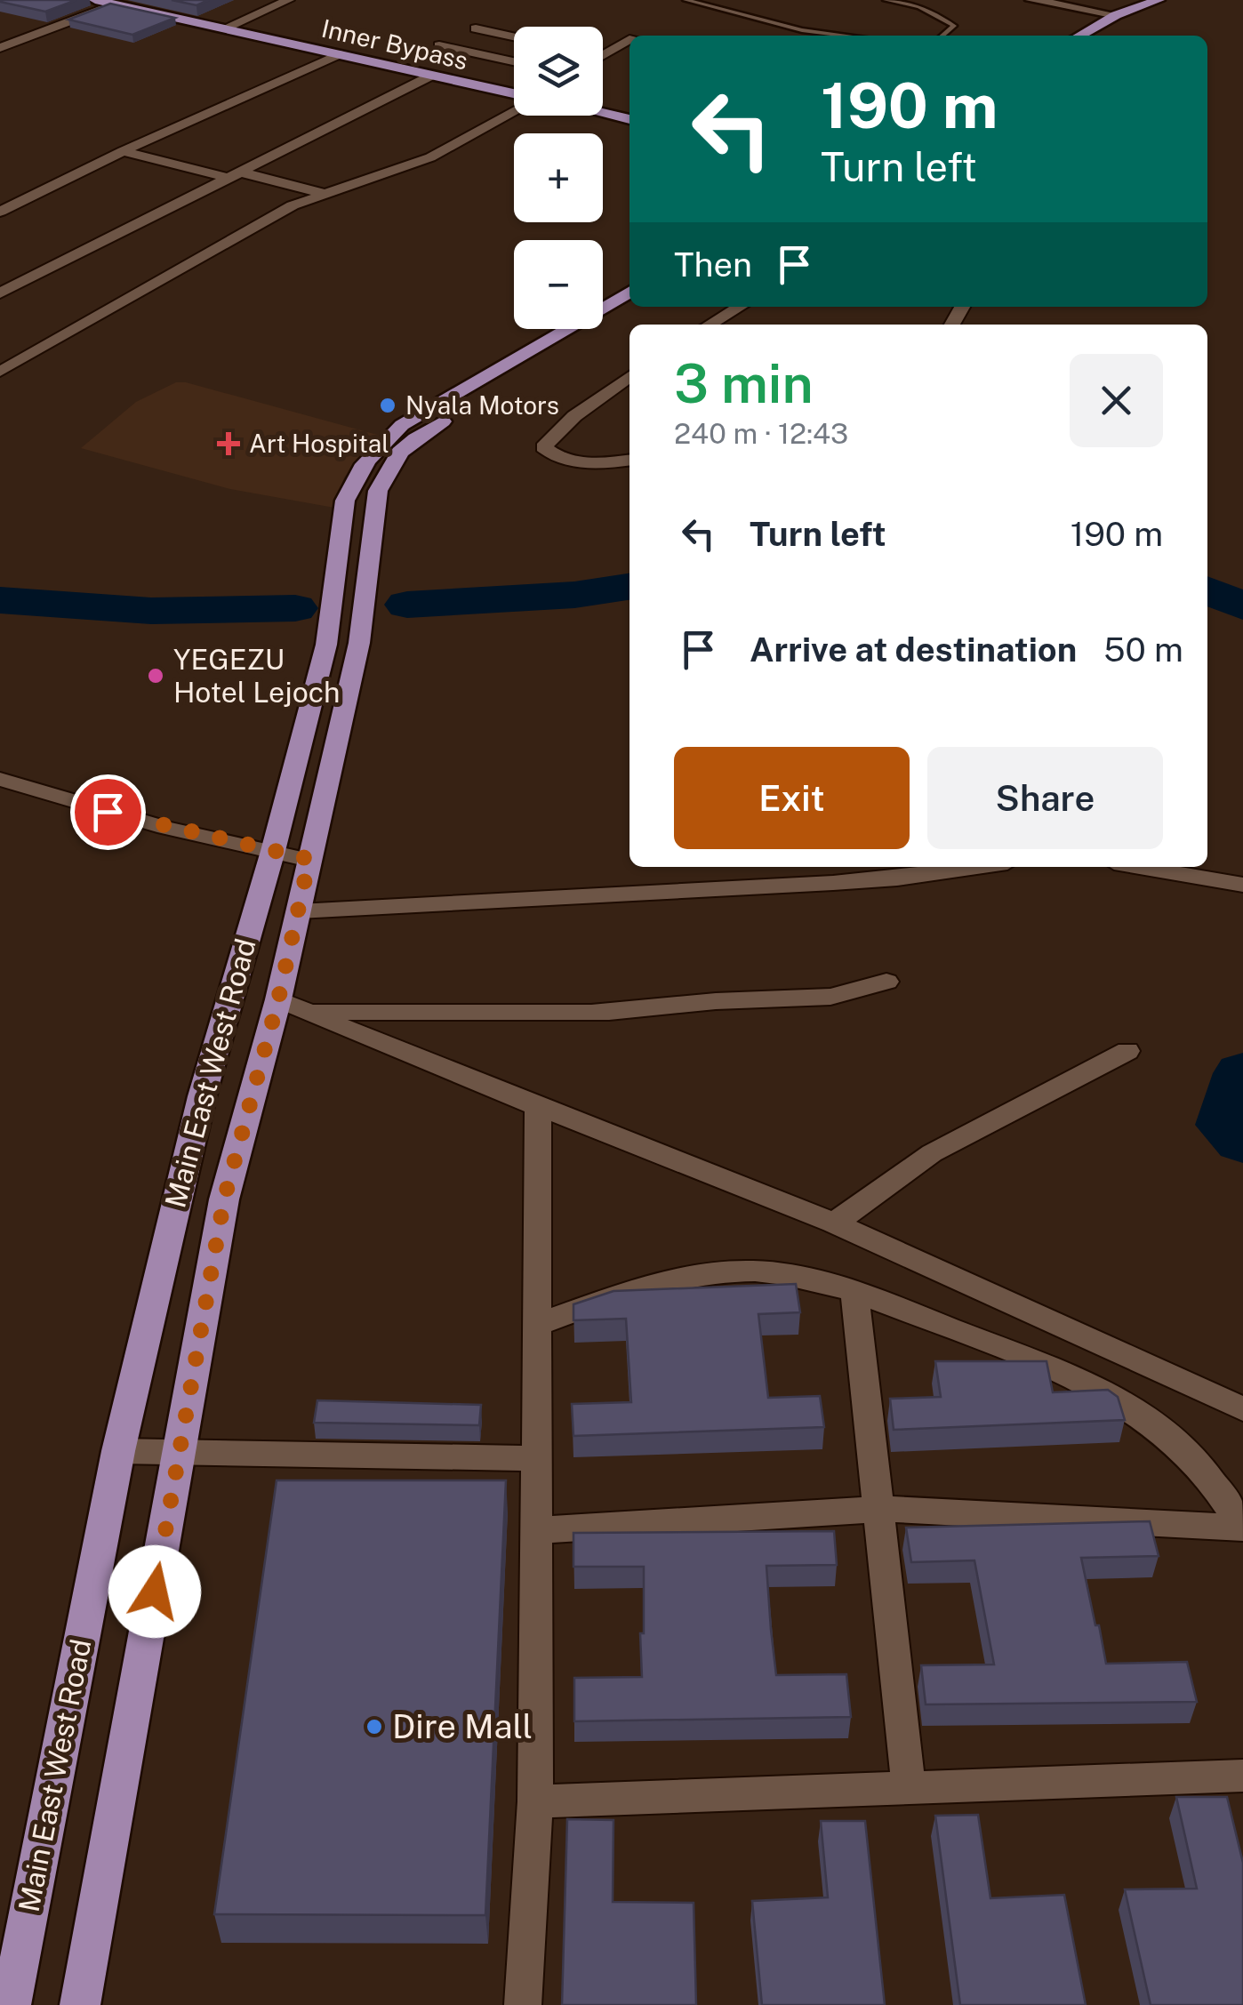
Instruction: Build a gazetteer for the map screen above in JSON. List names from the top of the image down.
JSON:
{
  "streets": {
    "main road": ["Inner Bypass", "Main East West Road"]
  },
  "places": {
    "other": ["Nyala Motors", "YEGEZU Hotel Lejoch", "Dire Mall"],
    "health": ["Art Hospital"]
  },
  "page": {
    "map_buttons": ["+", "−"],
    "turn": ["190 m", "Turn left"],
    "then": "Then",
    "heading": ["3 min", "240 m · 12:43"],
    "list": [
      {
        "name": "Turn left",
        "value": "190 m"
      },
      {
        "name": "Arrive at destination",
        "value": "50 m"
      }
    ],
    "buttons": ["Exit", "Share"]
  }
}
